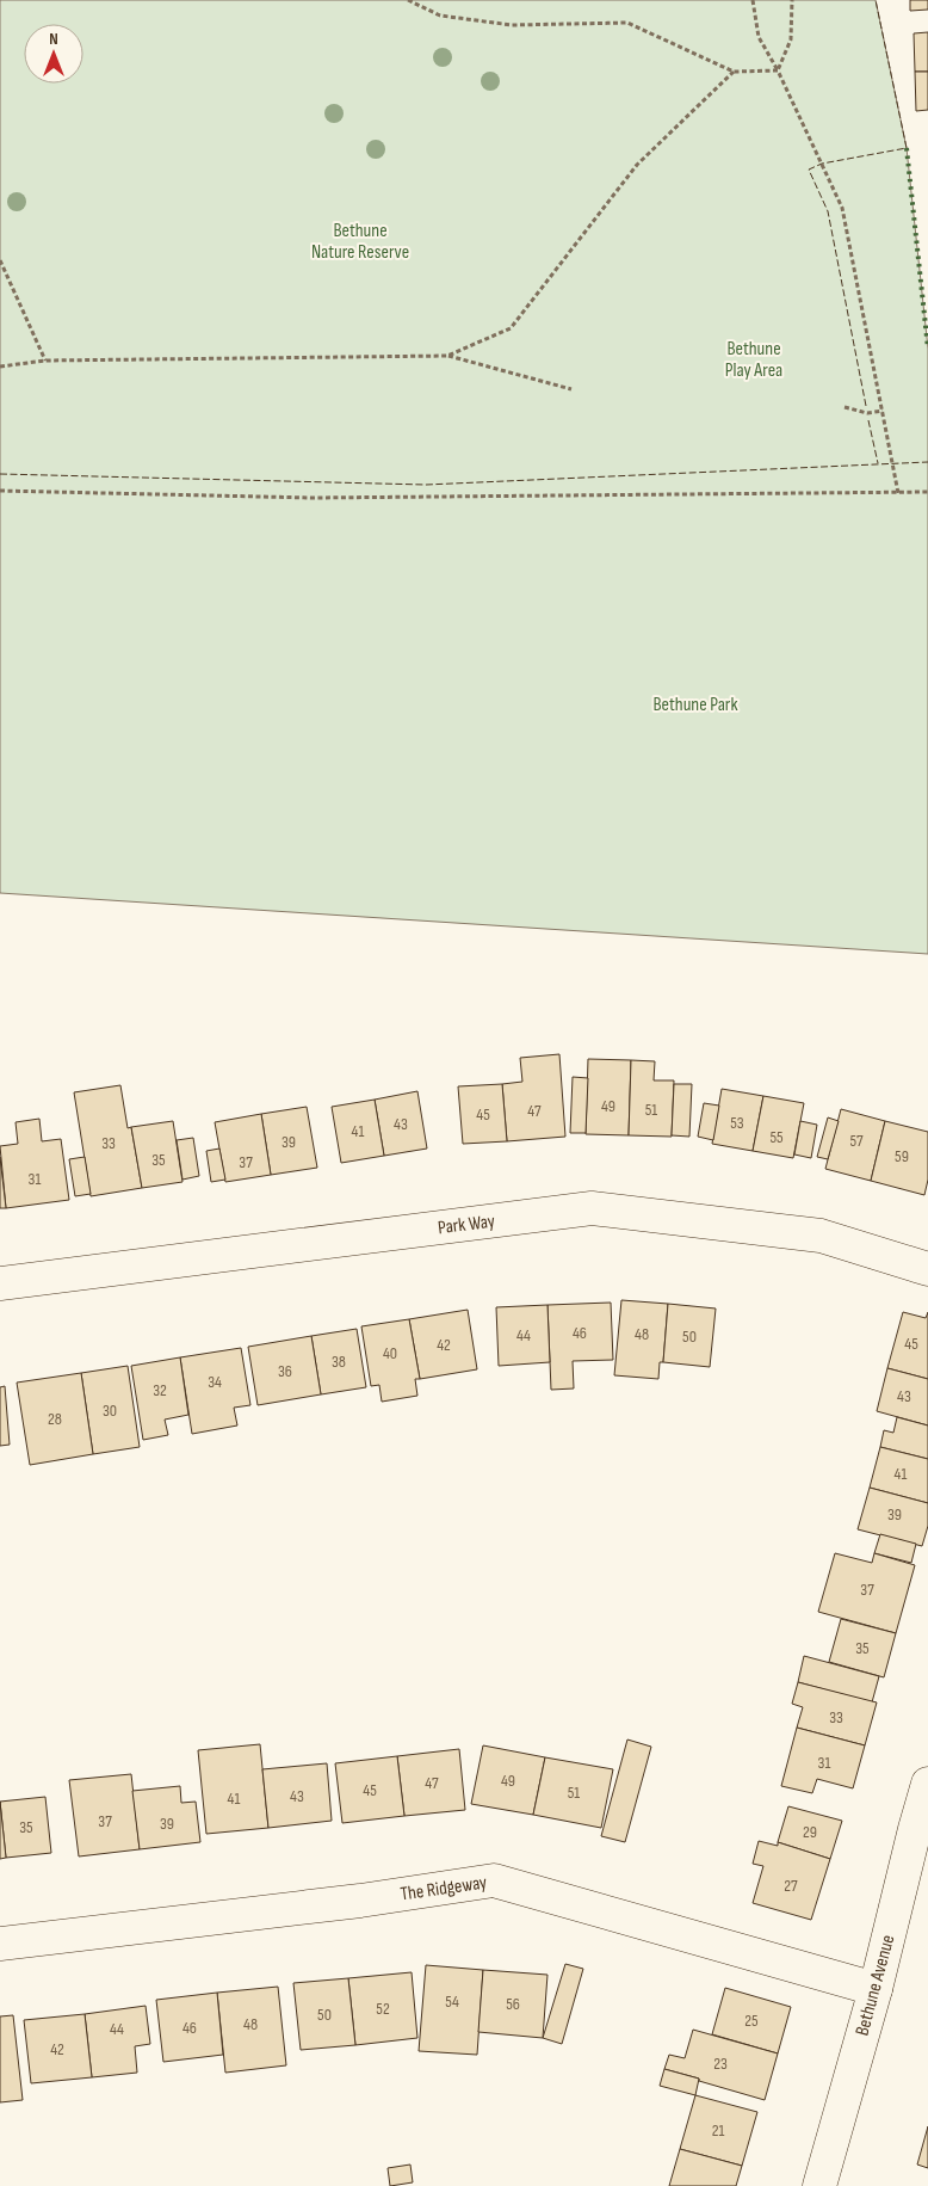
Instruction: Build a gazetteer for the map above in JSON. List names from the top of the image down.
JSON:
{
  "streets": {
    "street": ["Park Way", "The Ridgeway", "Bethune Avenue"]
  },
  "crossings": [
    ["The Ridgeway", "Bethune Avenue"]
  ],
  "parks": ["Bethune Nature Reserve", "Bethune Play Area", "Bethune Park"],
  "house_numbers": [
    "49",
    "51",
    "47",
    "45",
    "53",
    "43",
    "41",
    "55",
    "57",
    "39",
    "33",
    "59",
    "35",
    "37",
    "31",
    "46",
    "48",
    "44",
    "50",
    "45",
    "42",
    "40",
    "38",
    "36",
    "34",
    "32",
    "43",
    "30",
    "28",
    "41",
    "39",
    "37",
    "35",
    "33",
    "31",
    "49",
    "47",
    "45",
    "51",
    "43",
    "41",
    "37",
    "39",
    "35",
    "29",
    "27",
    "54",
    "56",
    "52",
    "50",
    "25",
    "48",
    "46",
    "44",
    "42",
    "23",
    "21"
  ],
  "north": "top"
}
